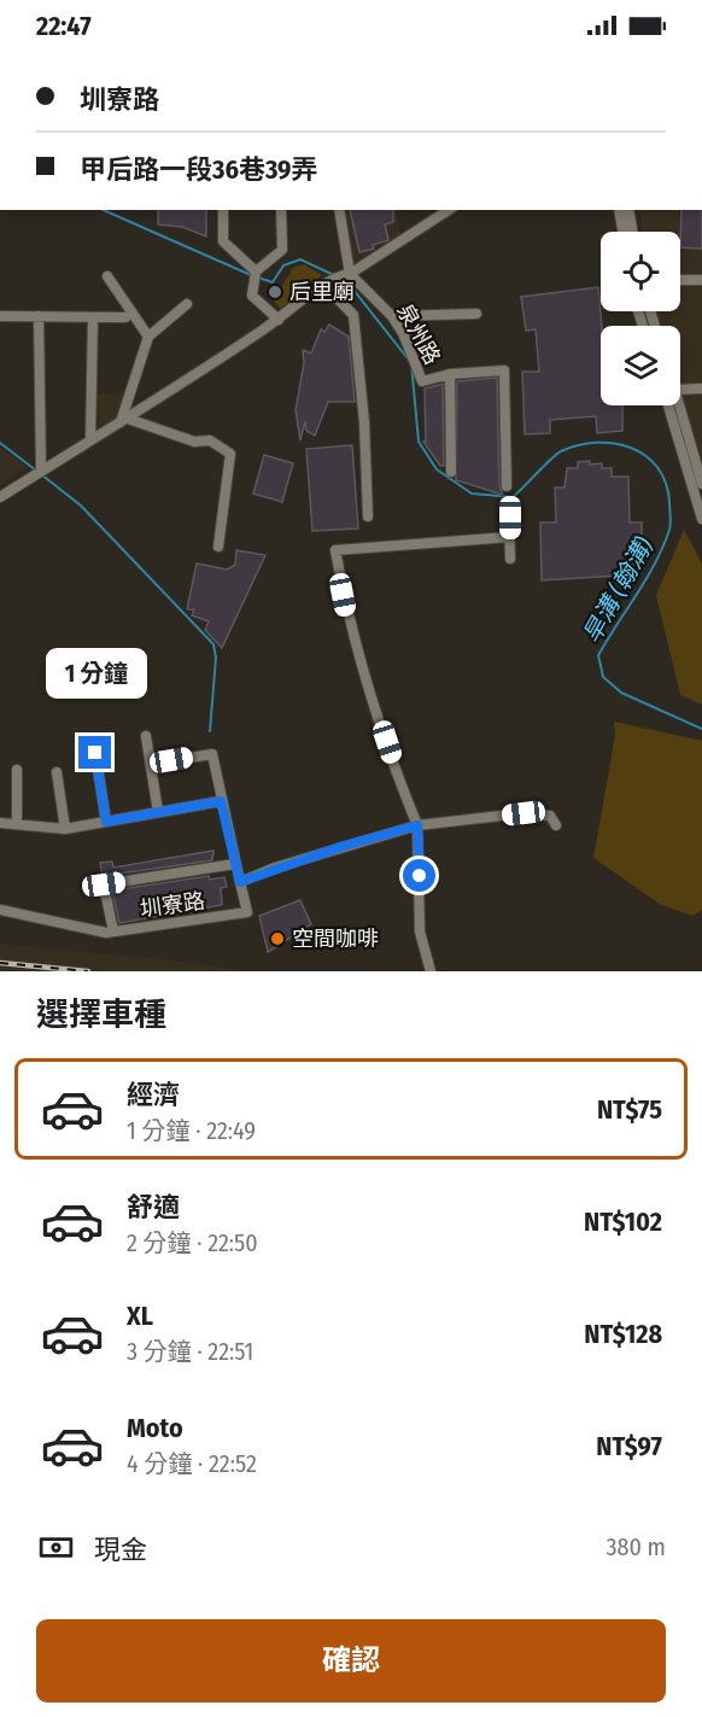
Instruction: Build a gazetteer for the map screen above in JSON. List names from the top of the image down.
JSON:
{
  "streets": {
    "street": ["泉州路", "圳寮路"]
  },
  "water": ["旱溝 (翰溝)"],
  "places": ["后里廟", "空間咖啡"],
  "page": {
    "status": "22:47",
    "banner": ["圳寮路", "甲后路一段36巷39弄"],
    "bubble": "1 分鐘",
    "heading": "選擇車種",
    "list": [
      {
        "name": "經濟",
        "note": "1 分鐘 · 22:49",
        "value": "NT$75"
      },
      {
        "name": "舒適",
        "note": "2 分鐘 · 22:50",
        "value": "NT$102"
      },
      {
        "name": "XL",
        "note": "3 分鐘 · 22:51",
        "value": "NT$128"
      },
      {
        "name": "Moto",
        "note": "4 分鐘 · 22:52",
        "value": "NT$97"
      }
    ],
    "pay": ["現金", "380 m"],
    "buttons": "確認"
  }
}
